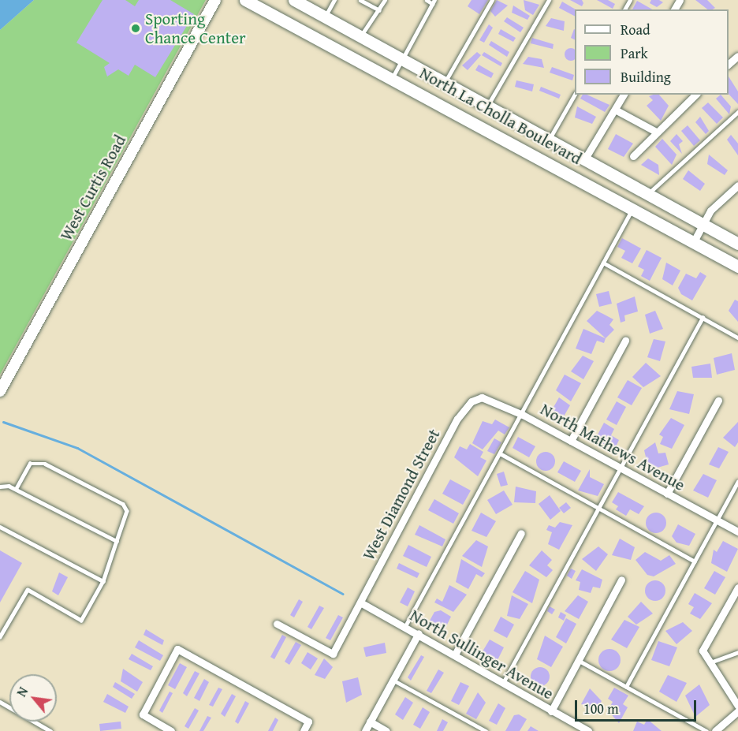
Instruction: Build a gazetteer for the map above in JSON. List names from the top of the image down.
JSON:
{
  "streets": {
    "main road": ["North La Cholla Boulevard"],
    "street": [
      "West Curtis Road",
      "North Mathews Avenue",
      "West Diamond Street",
      "North Sullinger Avenue"
    ]
  },
  "crossings": [
    ["North Mathews Avenue", "West Diamond Street"],
    ["West Diamond Street", "North Sullinger Avenue"]
  ],
  "places": ["Sporting Chance Center"],
  "legend": ["Road", "Park", "Building"],
  "scale_bar": "100 m",
  "north": "top left"
}
